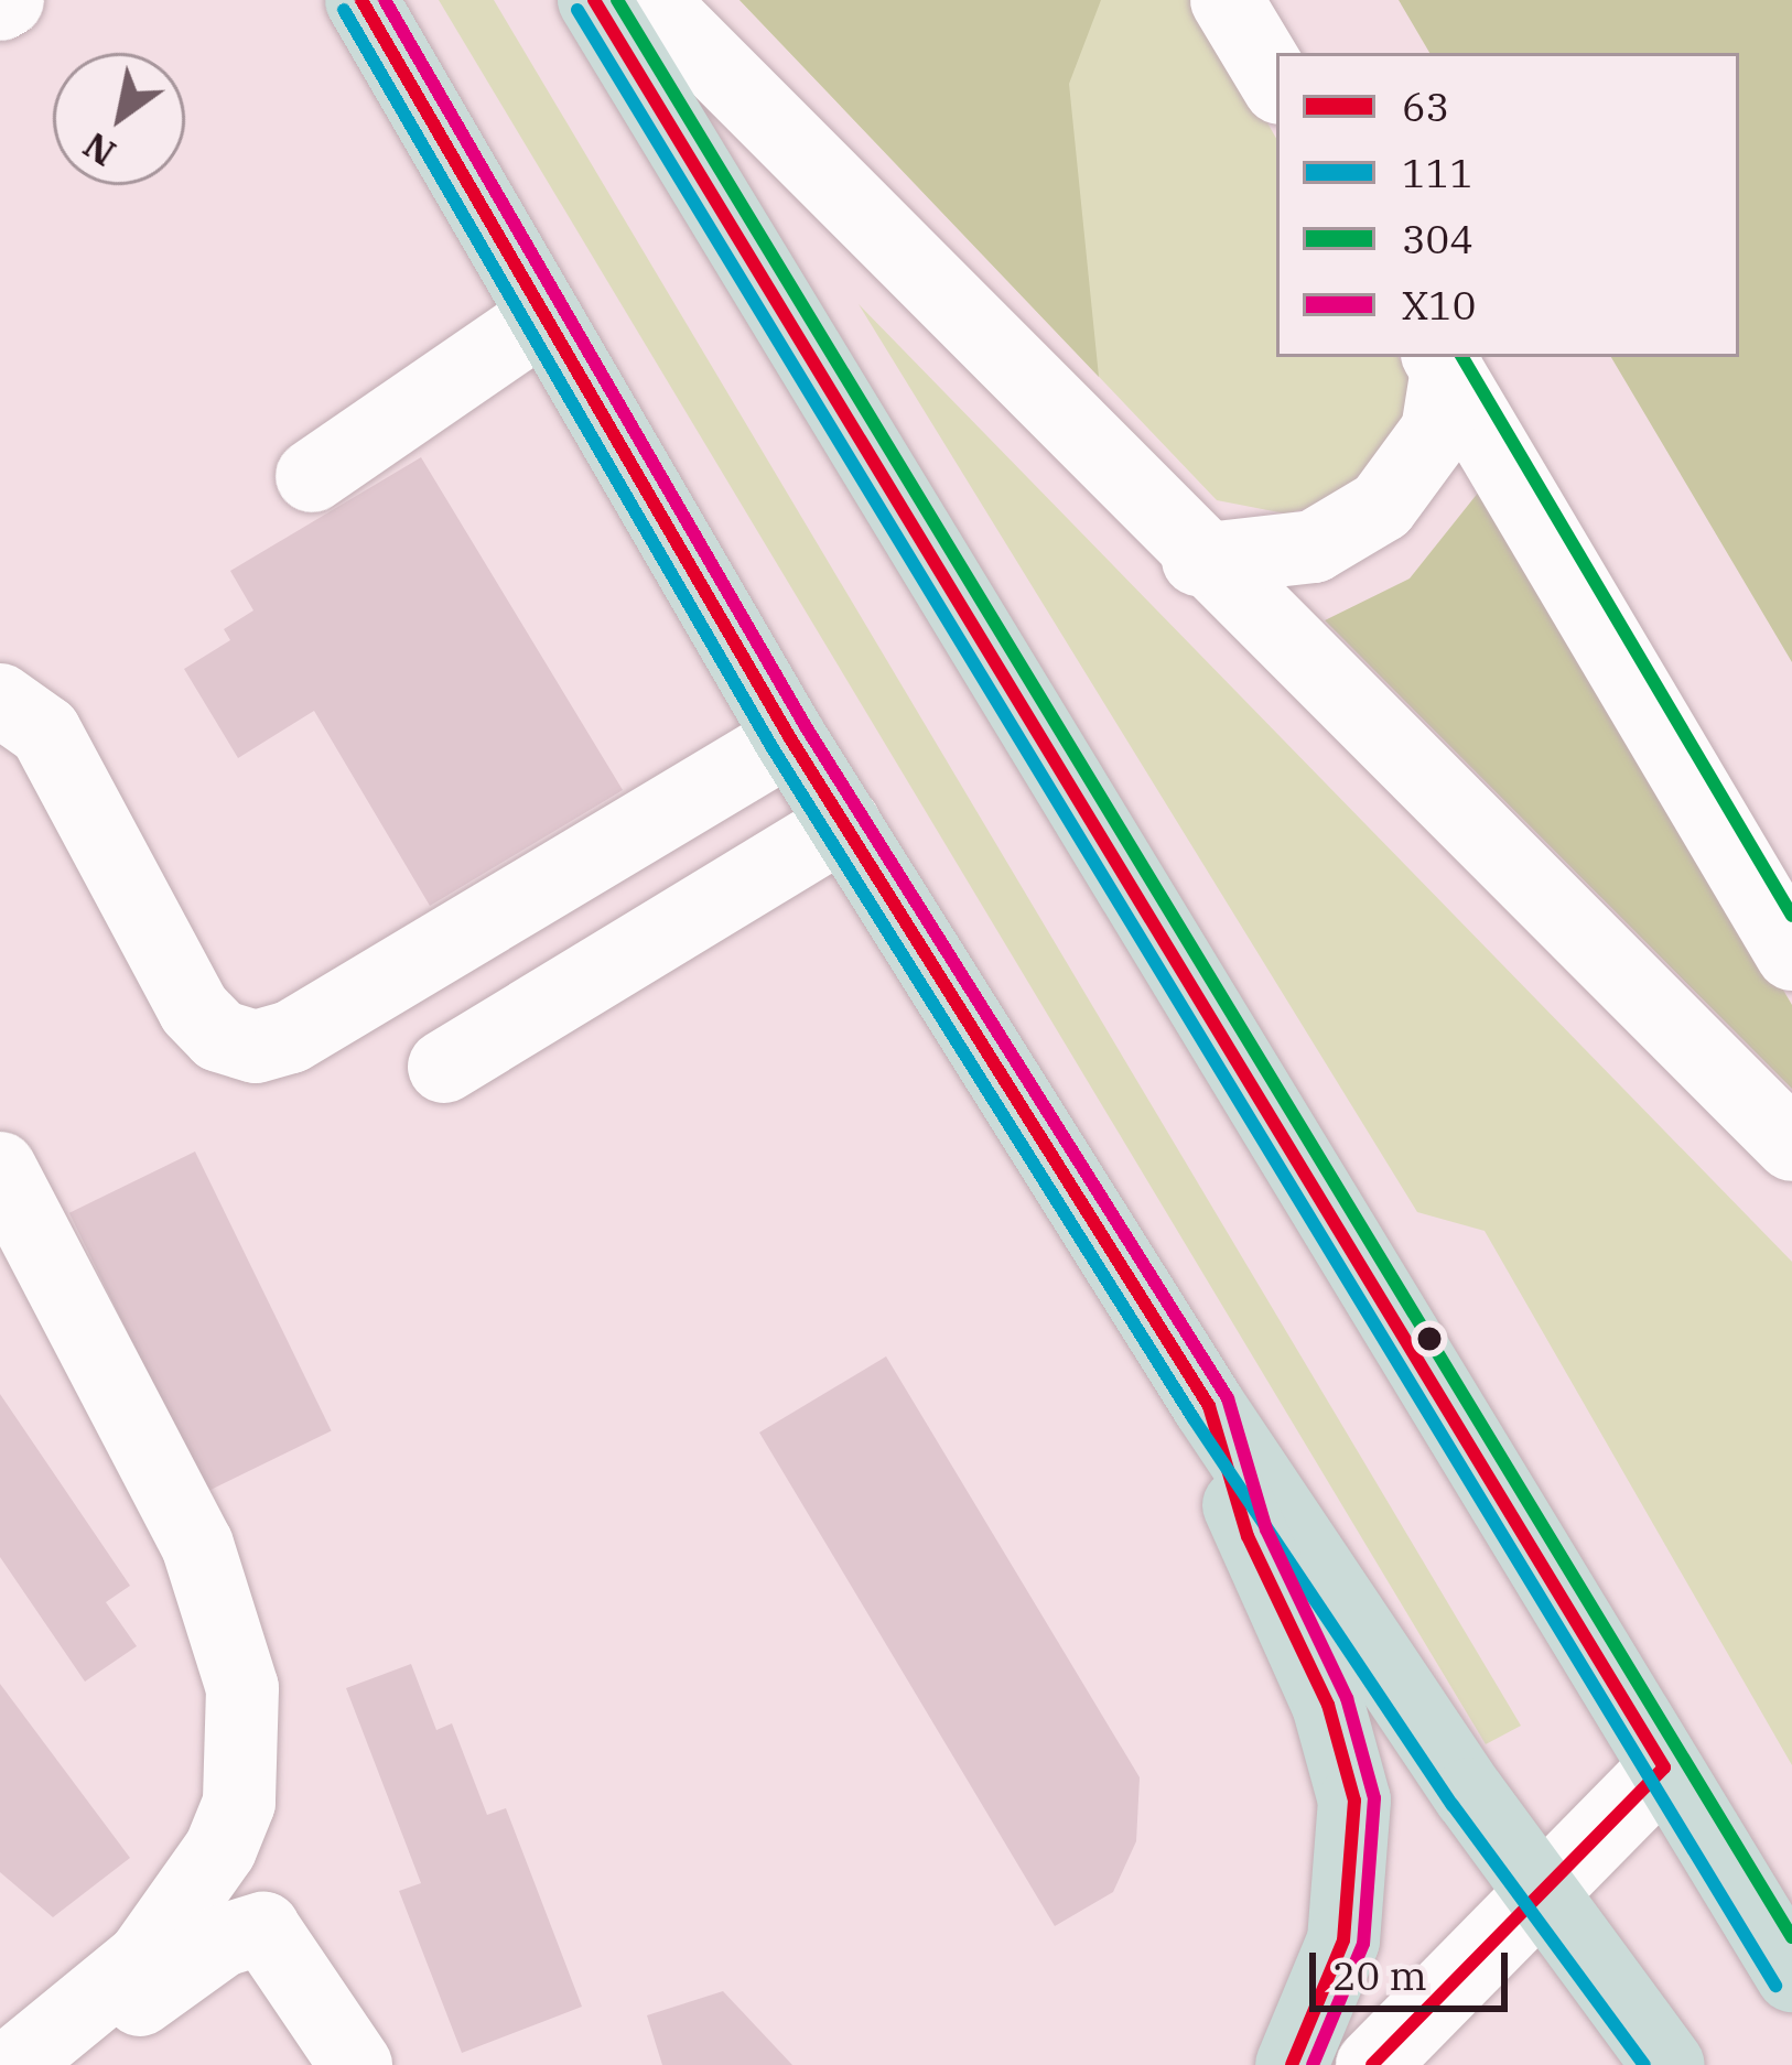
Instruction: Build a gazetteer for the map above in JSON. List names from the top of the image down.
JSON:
{
  "lines": [
    "transit line 63",
    "transit line 304",
    "transit line Х10",
    "transit line 111"
  ],
  "legend": [
    "63",
    "111",
    "304",
    "Х10"
  ],
  "scale_bar": "20 m",
  "north": "bottom left"
}
